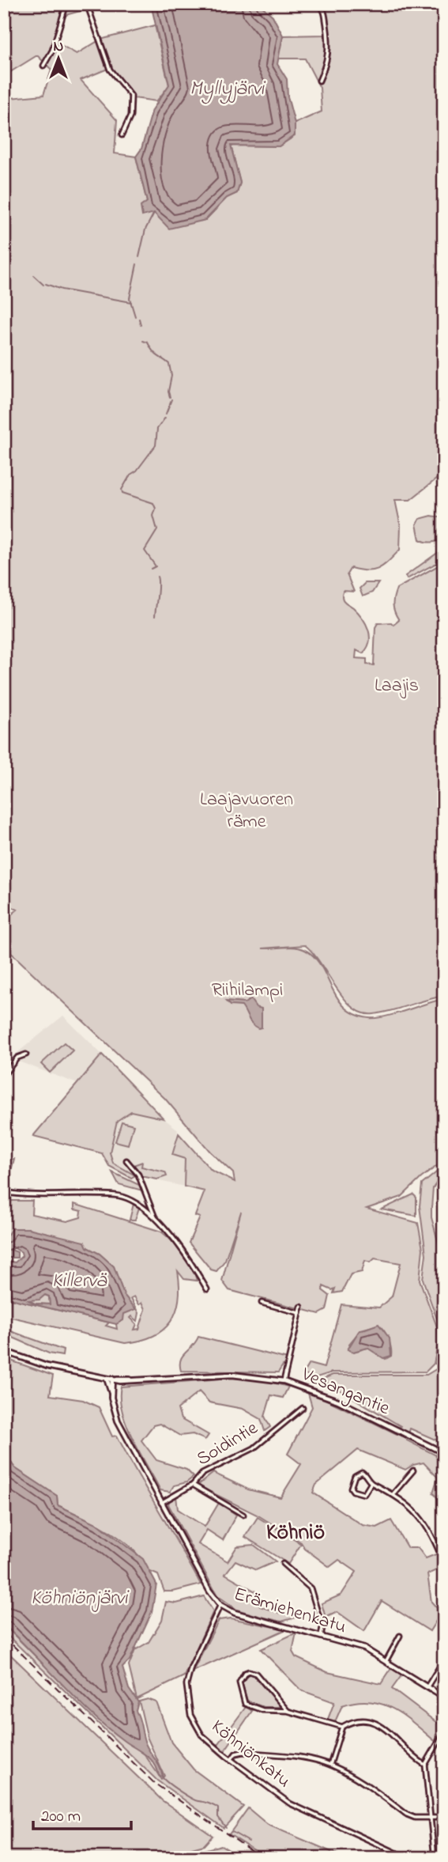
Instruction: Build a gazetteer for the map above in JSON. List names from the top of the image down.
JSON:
{
  "streets": {
    "street": [
      "Vesangantie",
      "Soidintie",
      "Erämiehenkatu",
      "Köhniönkatu"
    ]
  },
  "crossings": [
    ["Vesangantie", "Erämiehenkatu"],
    ["Soidintie", "Erämiehenkatu"],
    ["Erämiehenkatu", "Köhniönkatu"]
  ],
  "districts": ["Köhniö"],
  "water": ["Myllyjärvi", "Killervä", "Köhniönjärvi"],
  "parks": ["Laajis", "Laajavuoren räme", "Riihilampi"],
  "scale_bar": "200 m",
  "north": "top"
}
